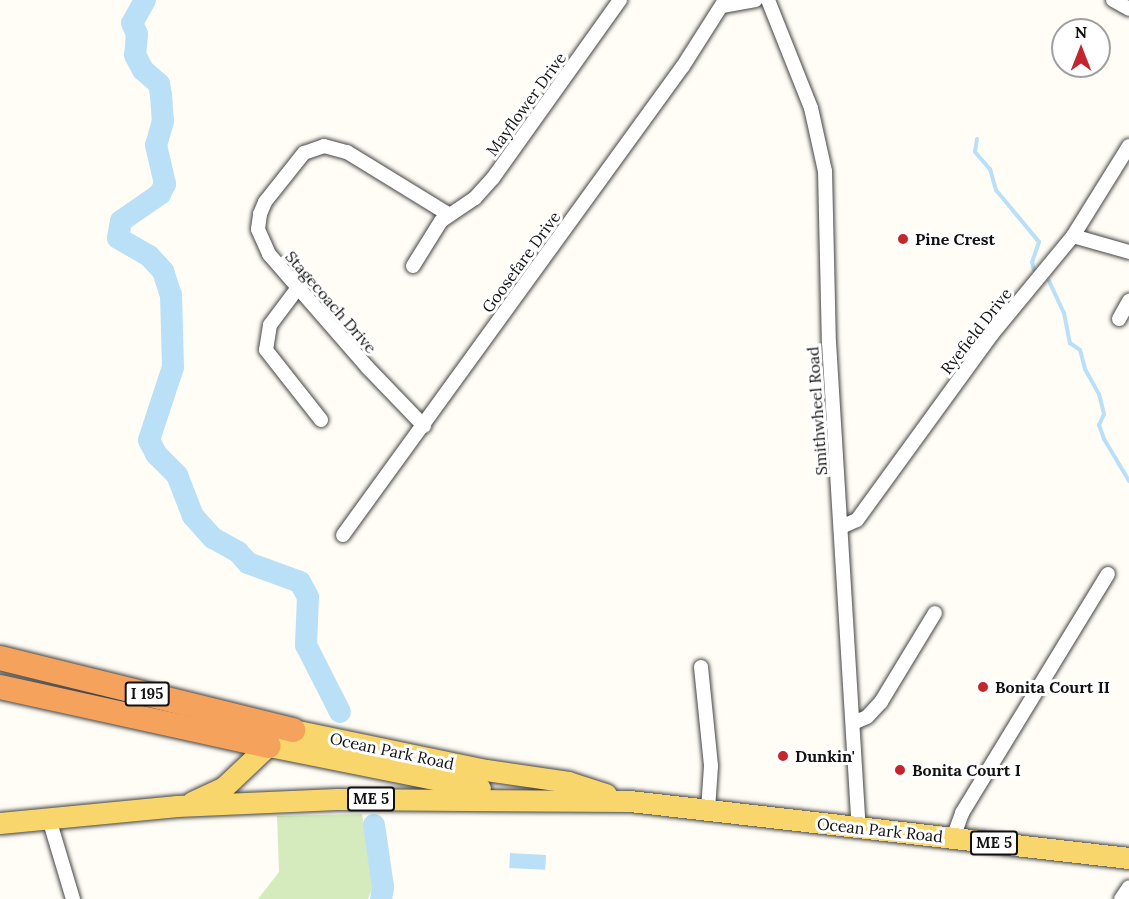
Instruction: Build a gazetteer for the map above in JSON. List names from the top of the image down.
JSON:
{
  "streets": {
    "highway": ["I 195"],
    "main road": ["Ocean Park Road", "ME 5"],
    "street": [
      "Mayflower Drive",
      "Goosefare Drive",
      "Stagecoach Drive",
      "Ryefield Drive",
      "Smithwheel Road"
    ]
  },
  "crossings": [
    ["Mayflower Drive", "Stagecoach Drive"],
    ["Goosefare Drive", "Stagecoach Drive"],
    ["Ryefield Drive", "Smithwheel Road"],
    ["Smithwheel Road", "Ocean Park Road"],
    ["I 195", "Ocean Park Road"]
  ],
  "places": [
    "Pine Crest",
    "Bonita Court II",
    "Dunkin'",
    "Bonita Court I"
  ],
  "north": "top"
}
